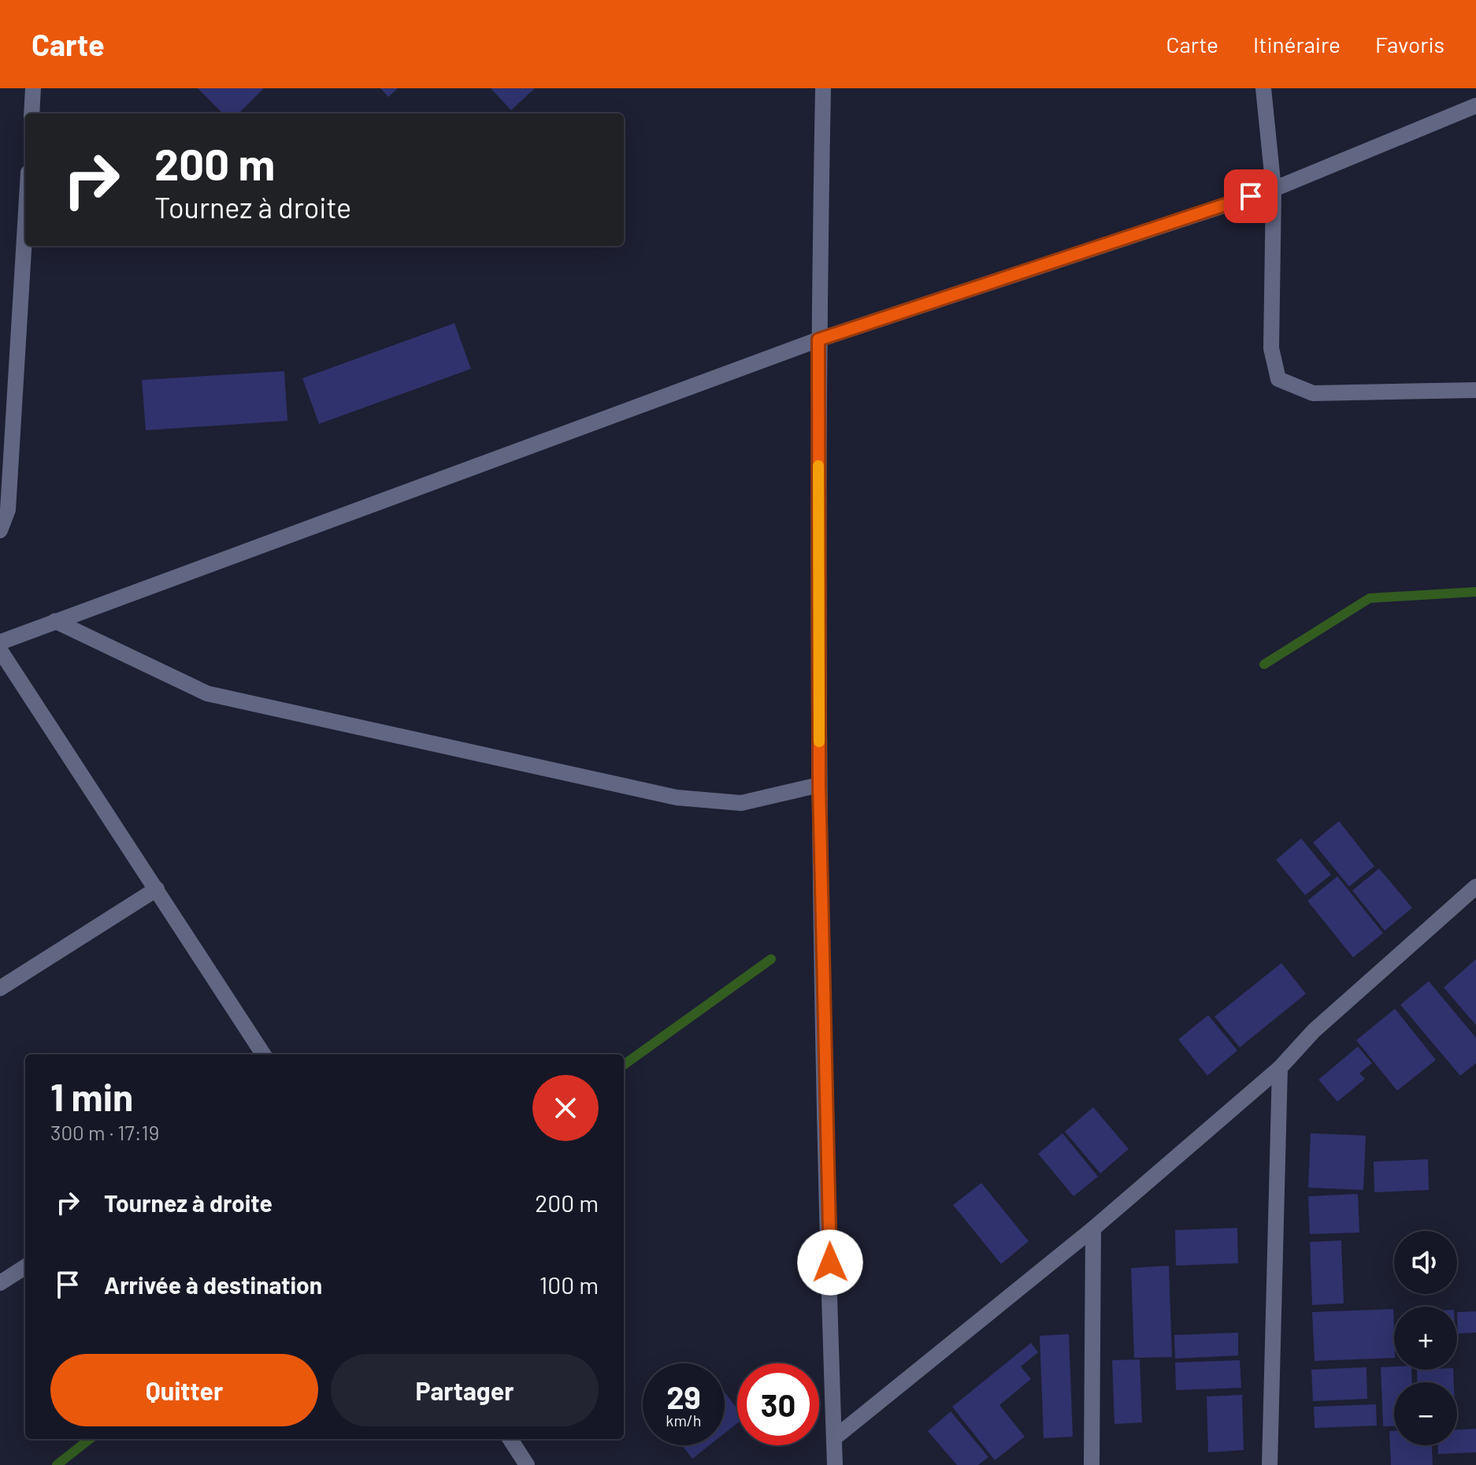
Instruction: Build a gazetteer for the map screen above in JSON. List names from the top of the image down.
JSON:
{
  "page": {
    "header": "Carte",
    "nav": ["Carte", "Itinéraire", "Favoris"],
    "turn": ["200 m", "Tournez à droite"],
    "heading": ["1 min", "300 m · 17:19"],
    "list": [
      {
        "name": "Tournez à droite",
        "value": "200 m"
      },
      {
        "name": "Arrivée à destination",
        "value": "100 m"
      }
    ],
    "map_buttons": ["+", "−"],
    "buttons": ["Quitter", "Partager"],
    "speed": "29 km/h",
    "limit": "30"
  }
}
